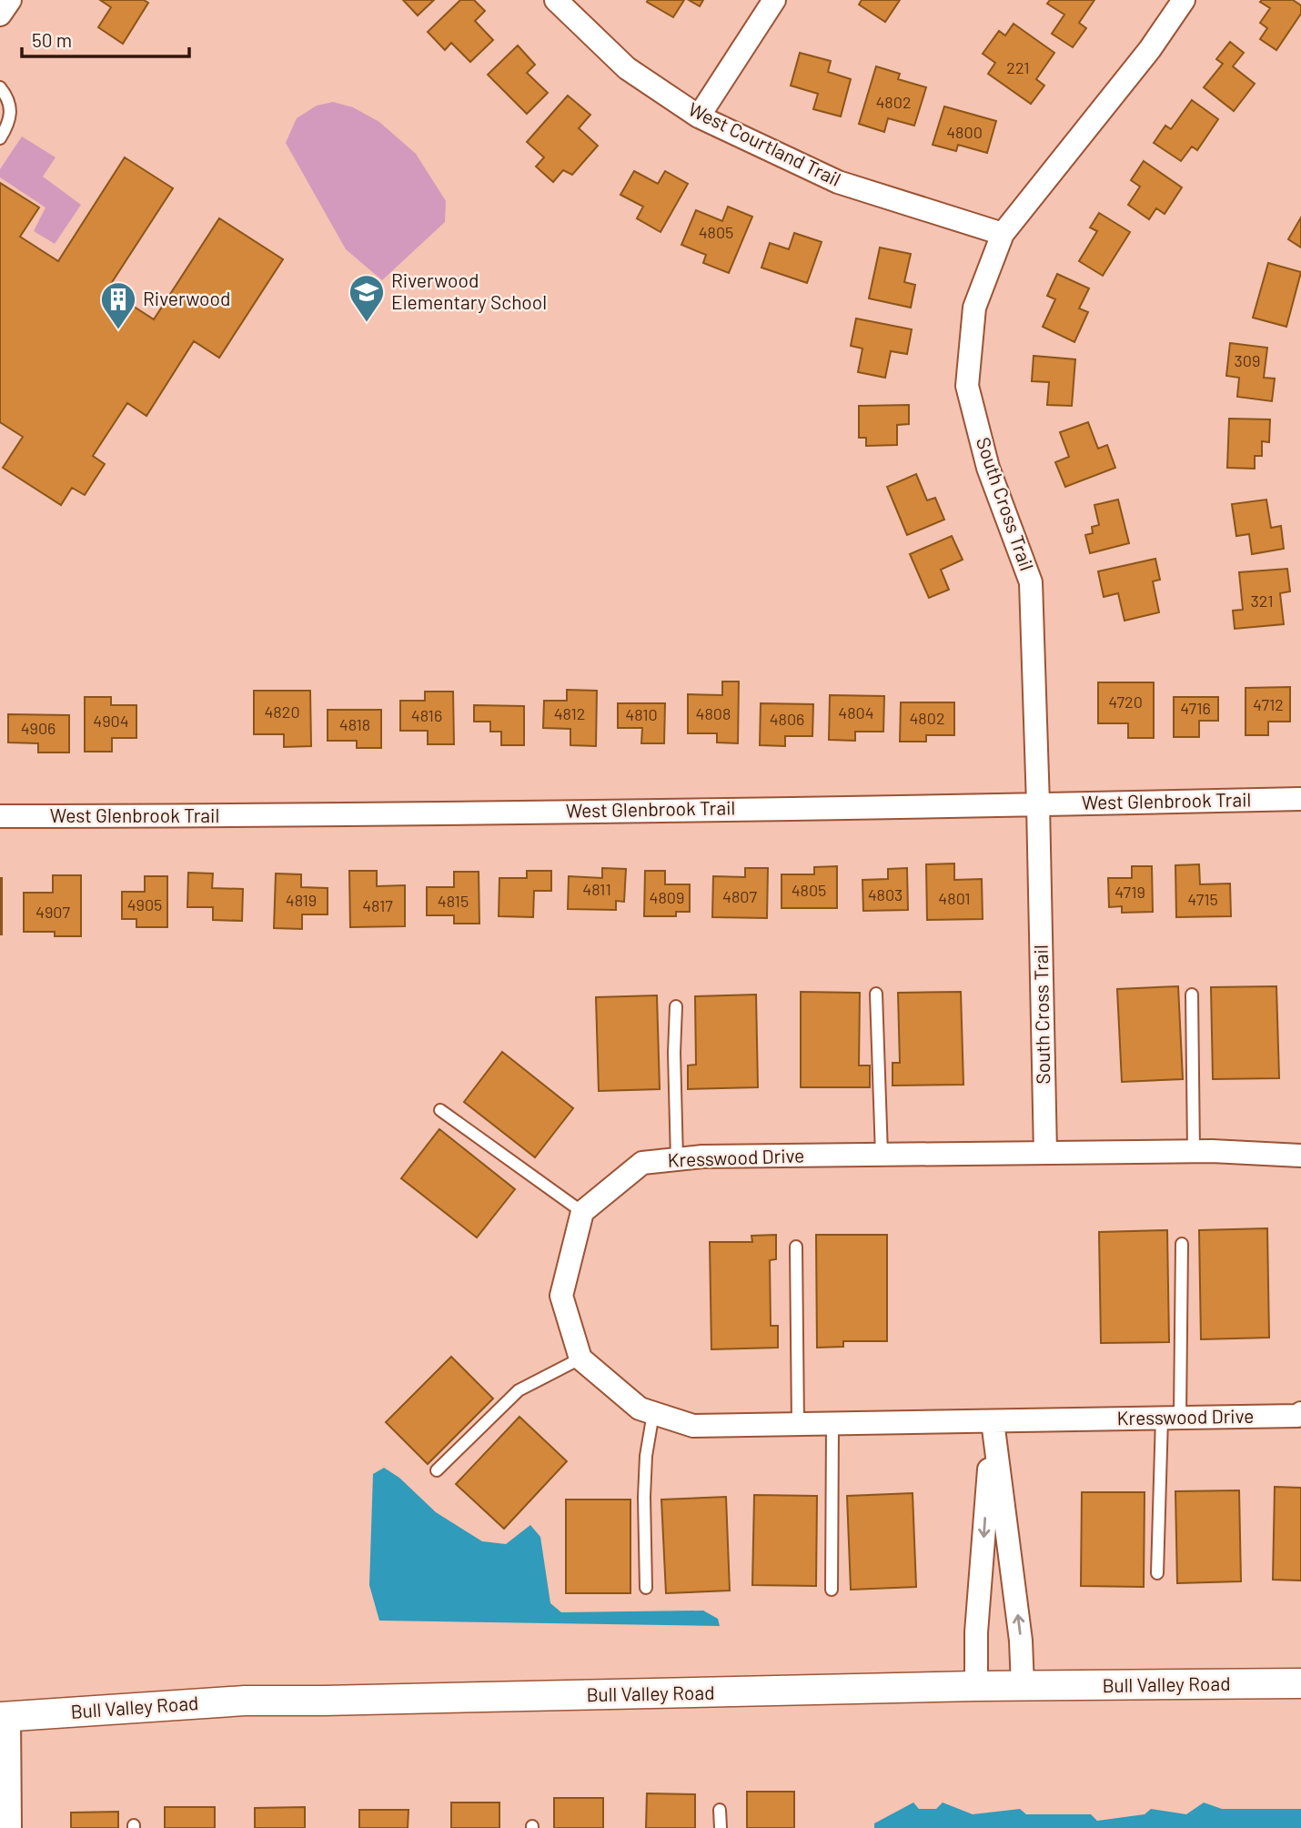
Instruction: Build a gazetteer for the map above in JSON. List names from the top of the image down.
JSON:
{
  "streets": {
    "street": [
      "West Courtland Trail",
      "South Cross Trail",
      "West Glenbrook Trail",
      "Kresswood Drive",
      "Bull Valley Road"
    ]
  },
  "crossings": [
    ["West Courtland Trail", "South Cross Trail"],
    ["South Cross Trail", "West Glenbrook Trail"],
    ["South Cross Trail", "Kresswood Drive"]
  ],
  "places": {
    "school or university": ["Riverwood Elementary School"],
    "building": ["Riverwood"]
  },
  "house_numbers": [
    "221",
    "4802",
    "4800",
    "4805",
    "309",
    "321",
    "4720",
    "4712",
    "4716",
    "4820",
    "4804",
    "4812",
    "4808",
    "4810",
    "4816",
    "4802",
    "4806",
    "4904",
    "4818",
    "4906",
    "4811",
    "4805",
    "4719",
    "4803",
    "4807",
    "4809",
    "4801",
    "4715",
    "4819",
    "4815",
    "4905",
    "4817",
    "4907"
  ],
  "scale_bar": "50 m"
}
